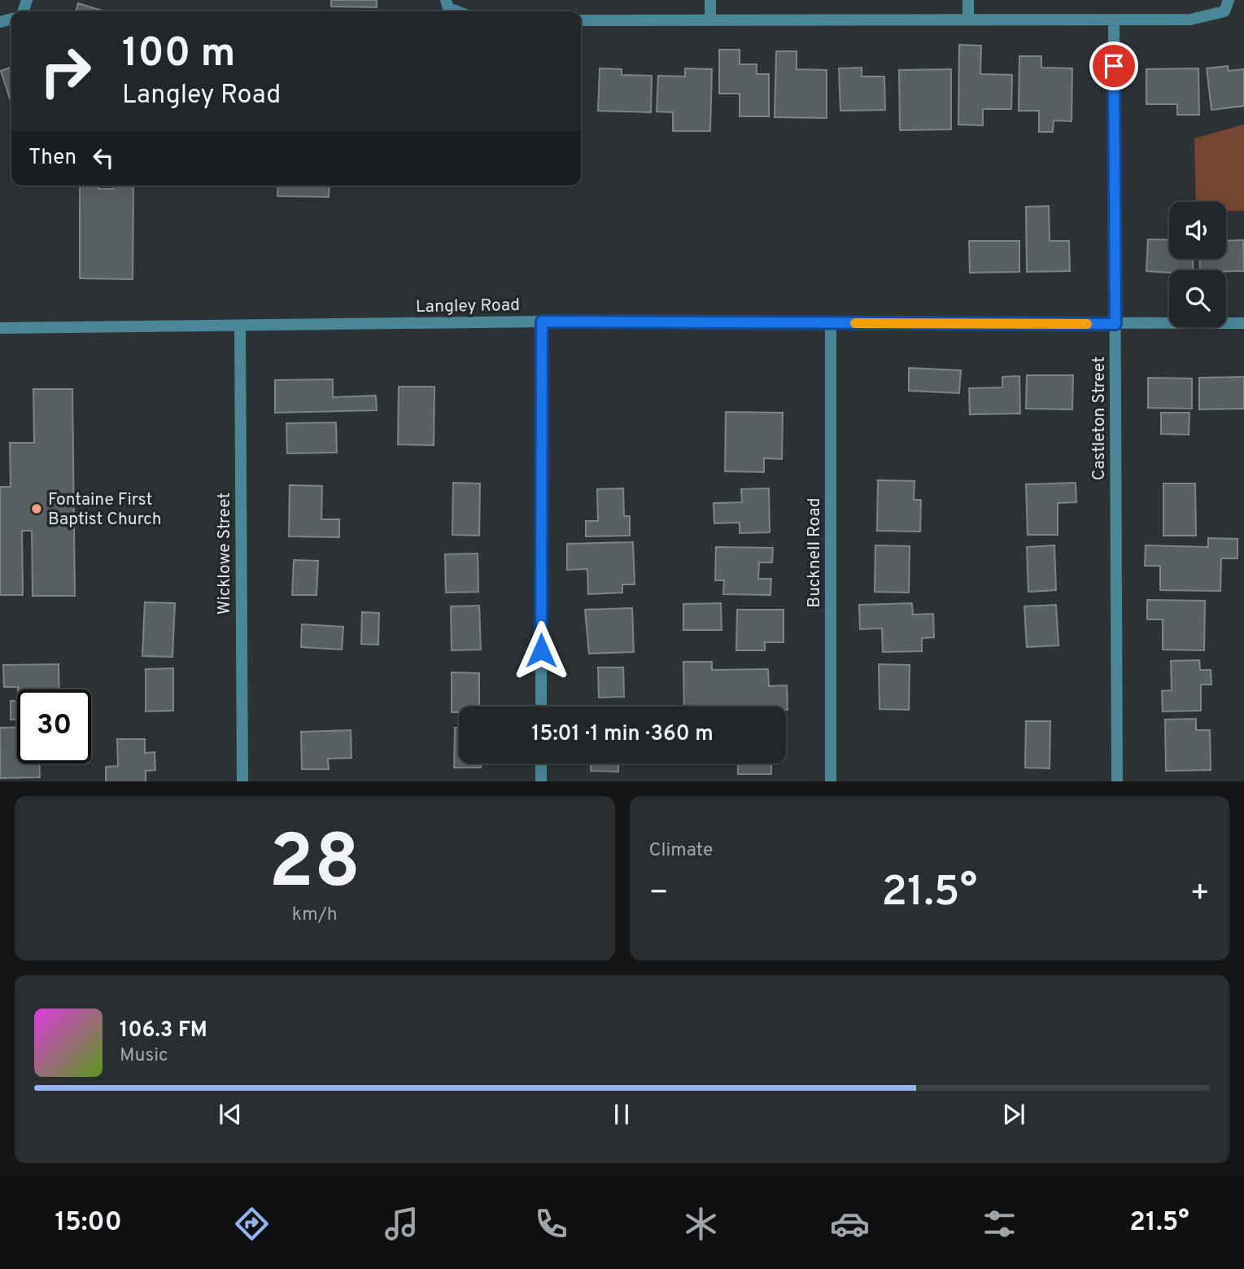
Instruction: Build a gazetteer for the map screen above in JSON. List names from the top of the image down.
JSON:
{
  "streets": {
    "street": [
      "Langley Road",
      "Castleton Street",
      "Bucknell Road",
      "Wicklowe Street"
    ]
  },
  "crossings": [
    ["Langley Road", "Castleton Street"],
    ["Langley Road", "Bucknell Road"],
    ["Langley Road", "Wicklowe Street"]
  ],
  "places": ["Fontaine First Baptist Church"],
  "page": {
    "turn": ["100 m", "Langley Road"],
    "then": "Then",
    "limit": "30",
    "trip": "15:01 · 1 min · 360 m",
    "tile": [
      ["28", "km/h"],
      "Climate"
    ],
    "heat": ["−", "21.5°", "+"],
    "song": ["106.3 FM", "Music"],
    "tabs": ["15:00", "21.5°"]
  }
}
